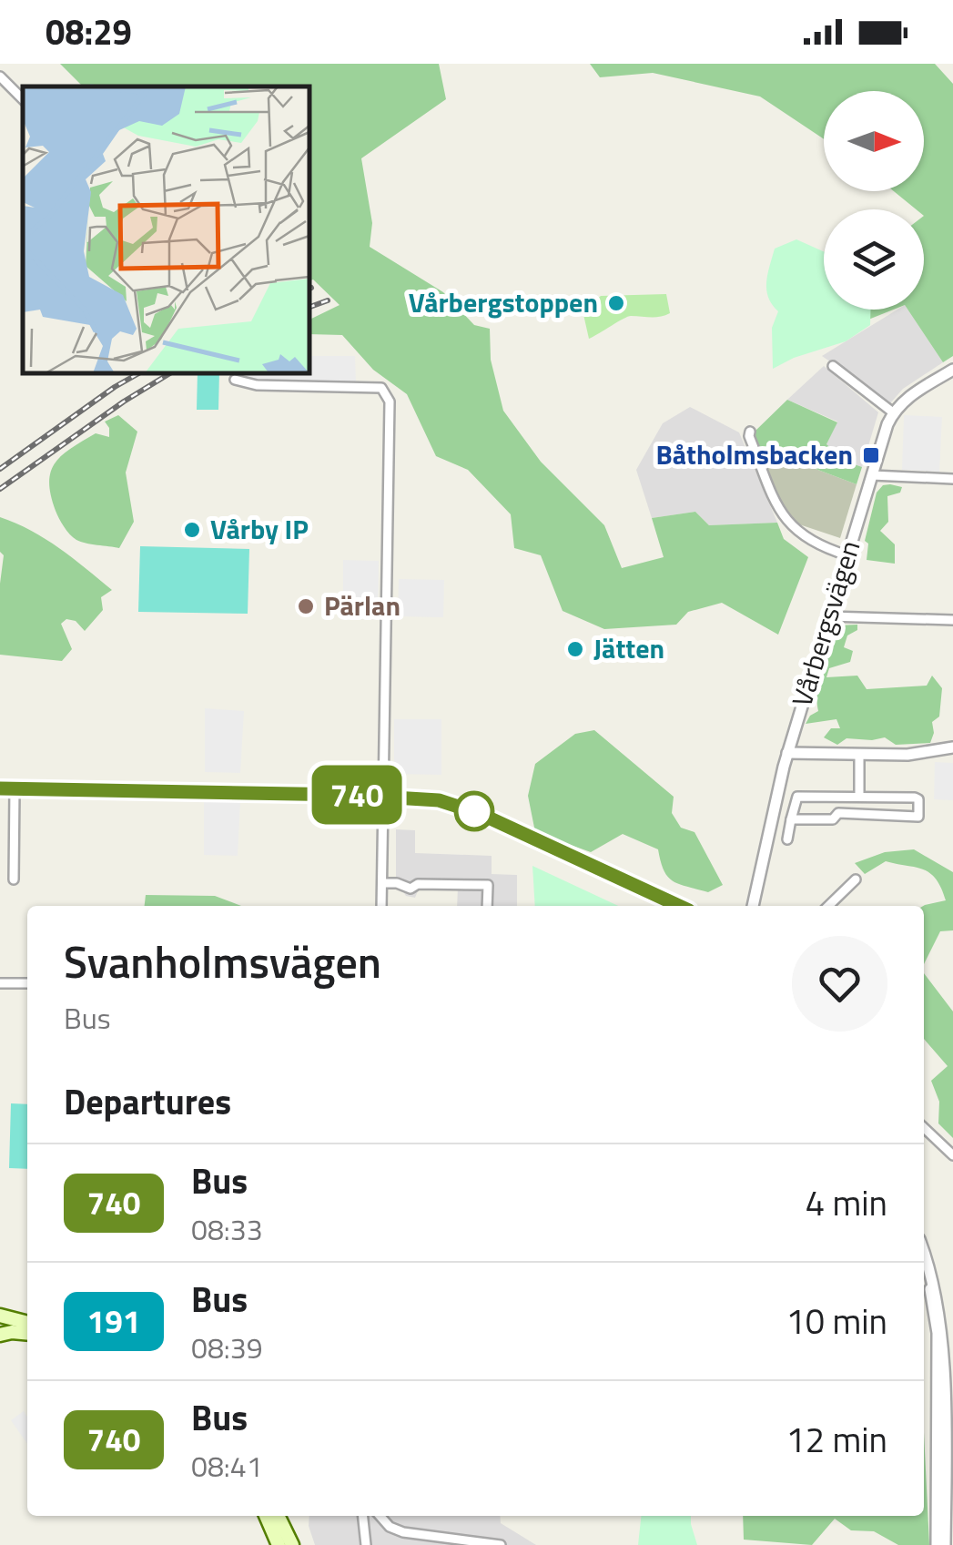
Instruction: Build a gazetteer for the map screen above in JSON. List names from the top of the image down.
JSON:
{
  "streets": {
    "street": ["Vårbergsvägen"]
  },
  "places": {
    "other": [
      "Vårbergstoppen",
      "Vårby IP",
      "Pärlan",
      "Jätten"
    ],
    "transit": ["Båtholmsbacken"]
  },
  "lines": ["bus line 740"],
  "north": "right",
  "page": {
    "status": "08:29",
    "on_map": "740",
    "heading": [
      ["Svanholmsvägen", "Bus"],
      "Departures"
    ],
    "list": [
      {
        "mark": "740",
        "name": "Bus",
        "note": "08:33",
        "value": "4 min"
      },
      {
        "mark": "191",
        "name": "Bus",
        "note": "08:39",
        "value": "10 min"
      },
      {
        "mark": "740",
        "name": "Bus",
        "note": "08:41",
        "value": "12 min"
      }
    ]
  }
}
